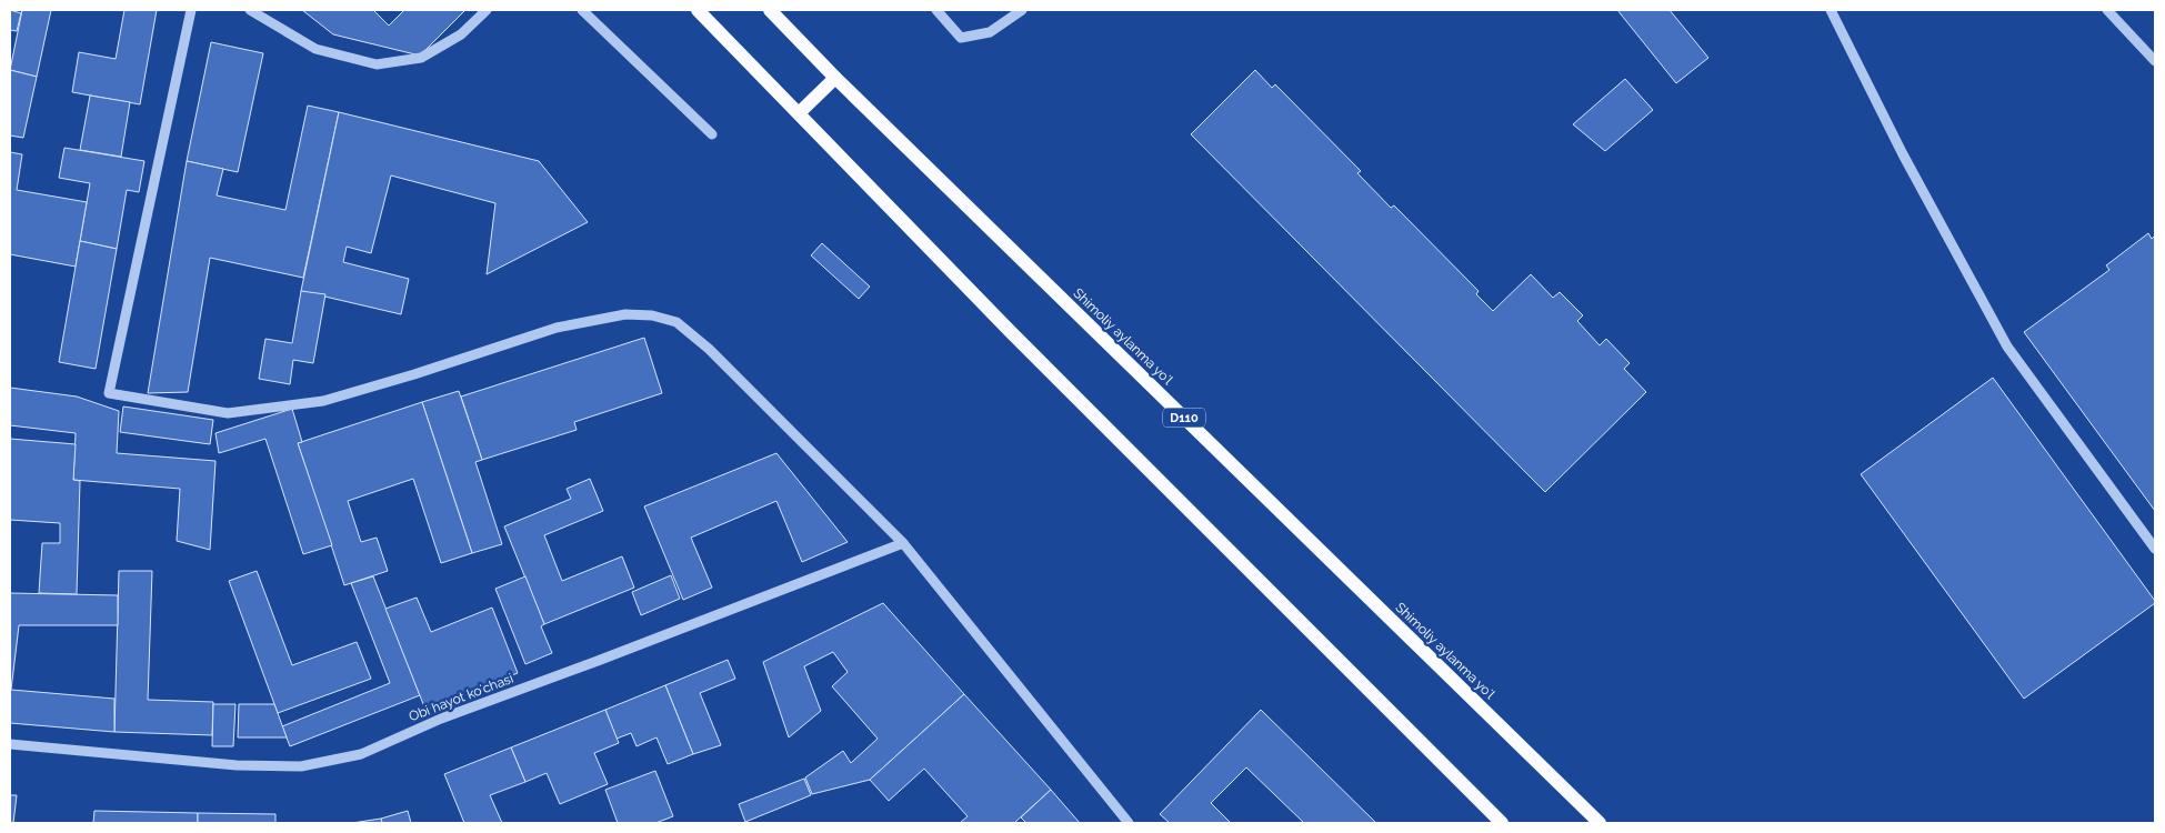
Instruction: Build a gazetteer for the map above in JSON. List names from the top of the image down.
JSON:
{
  "streets": {
    "main road": ["Shimoliy aylanma yoʻl", "D110"],
    "street": ["Obi hayot koʻchasi"]
  }
}
